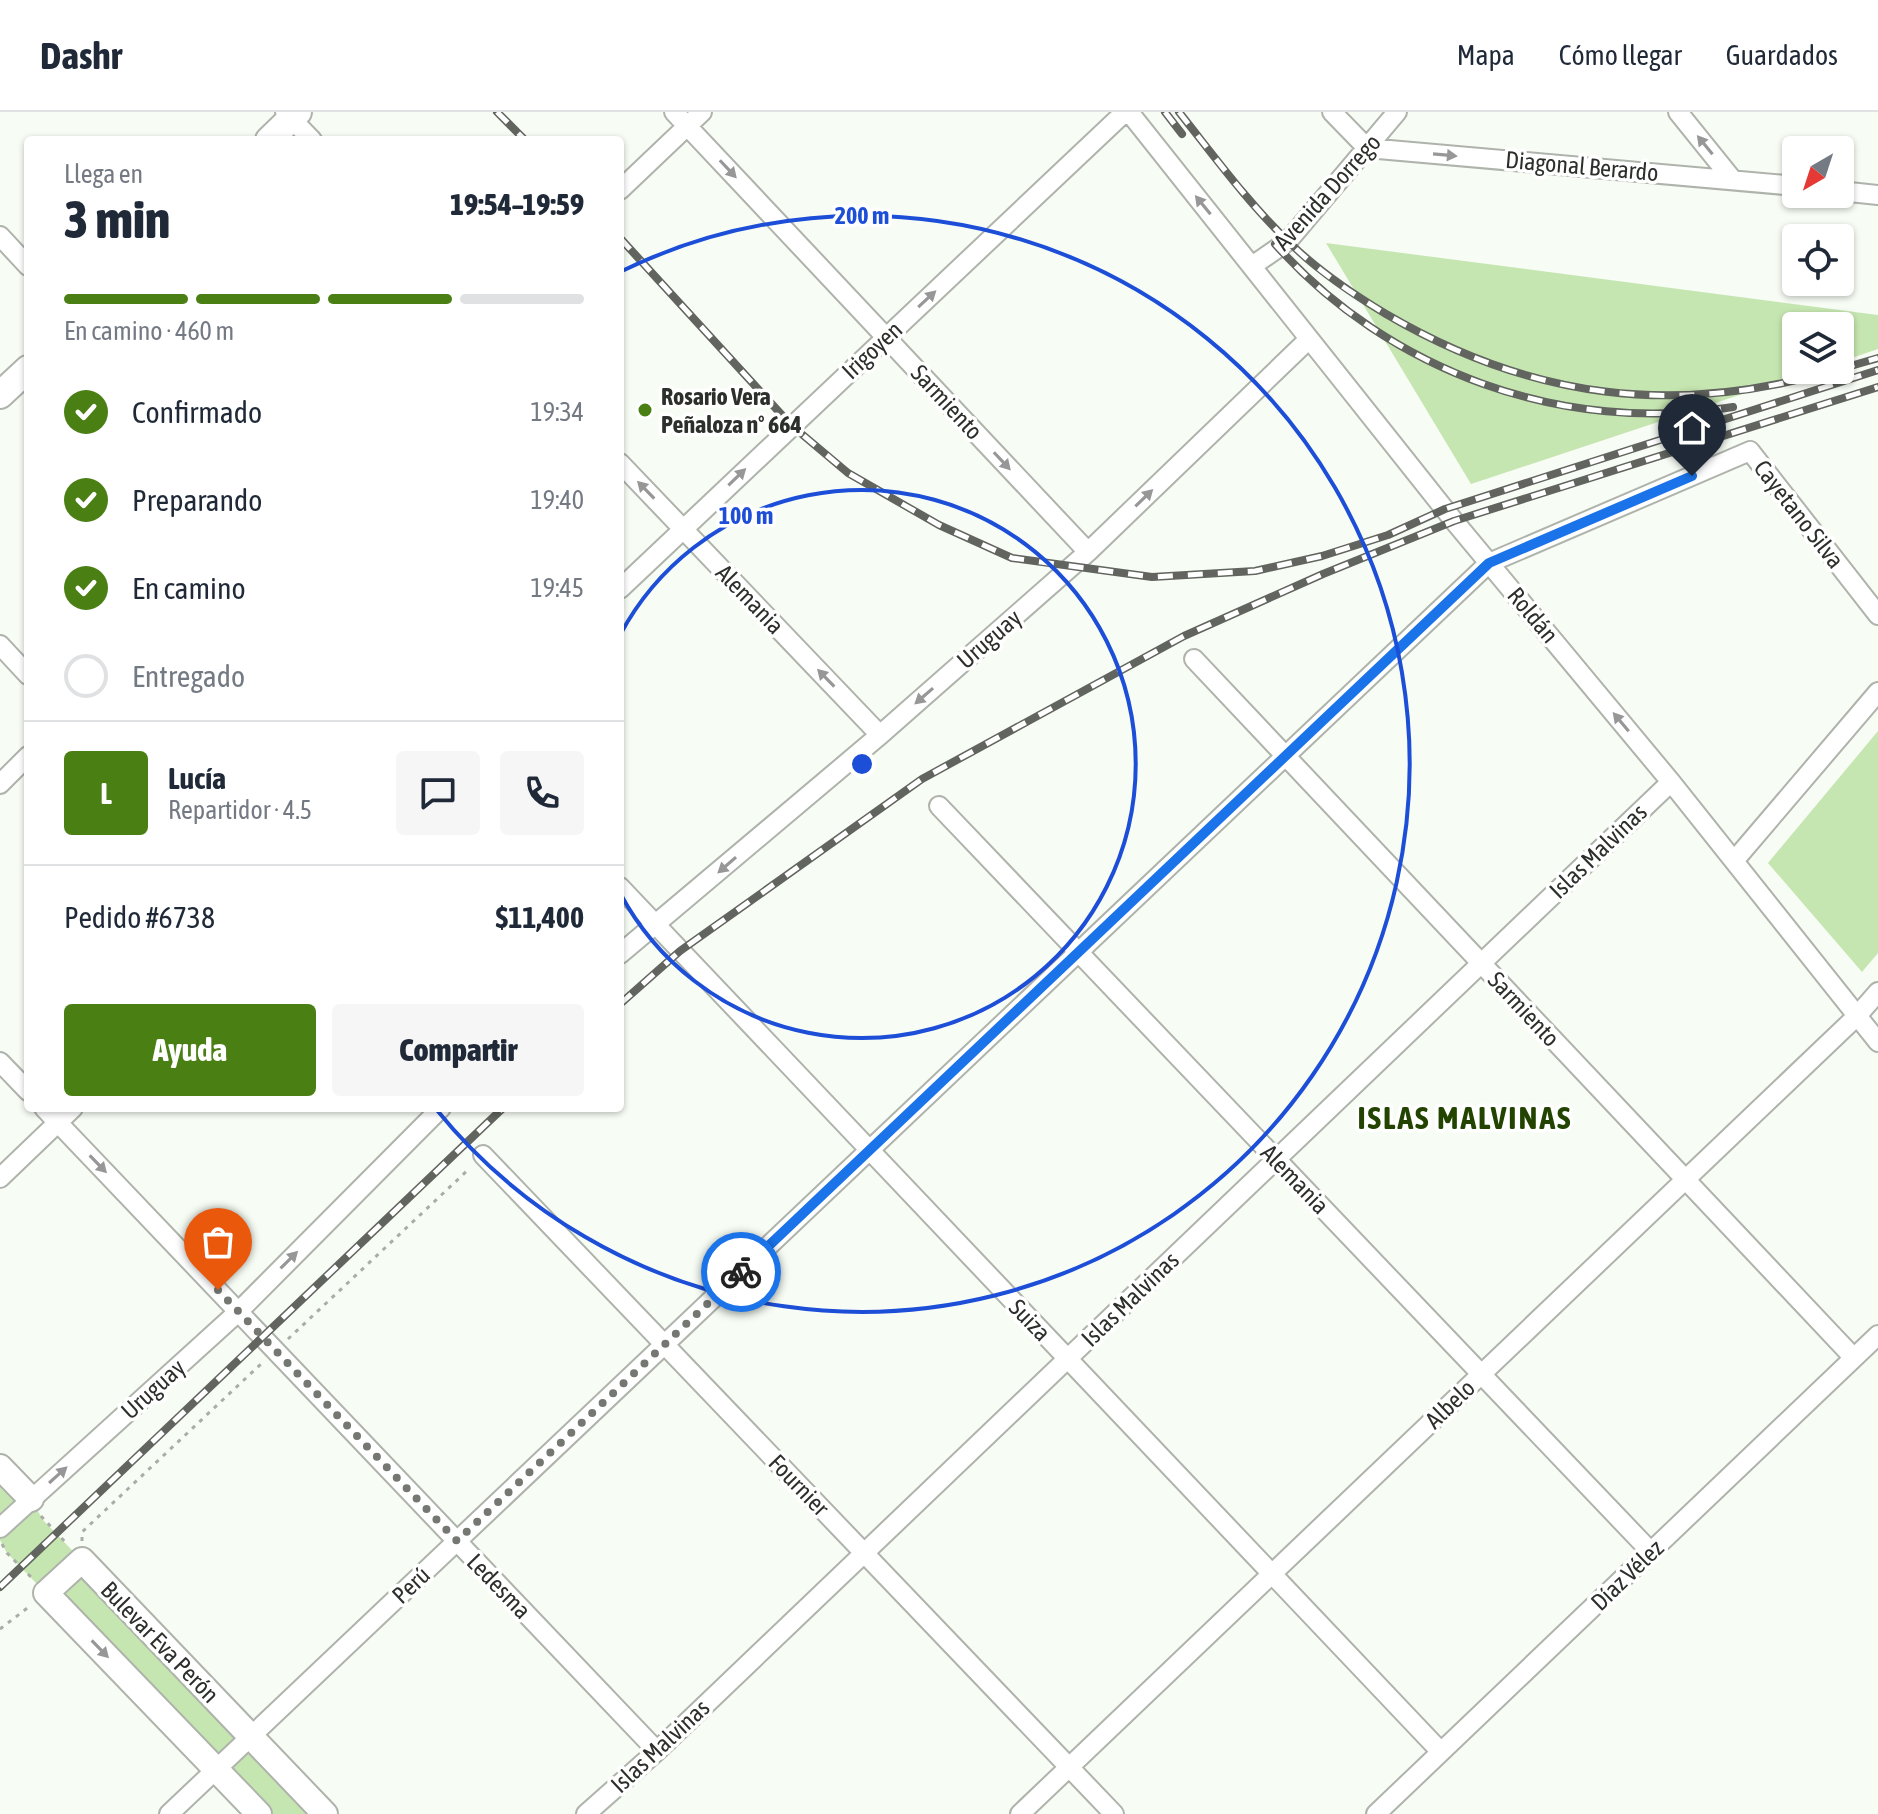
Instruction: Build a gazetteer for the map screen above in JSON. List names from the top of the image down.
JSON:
{
  "streets": {
    "street": [
      "Diagonal Berardo",
      "Avenida Dorrego",
      "Irigoyen",
      "Sarmiento",
      "Cayetano Silva",
      "Alemania",
      "Roldán",
      "Uruguay",
      "Islas Malvinas",
      "Suiza",
      "Albelo",
      "Fournier",
      "Díaz Vélez",
      "Perú",
      "Ledesma",
      "Bulevar Eva Perón"
    ]
  },
  "crossings": [
    ["Diagonal Berardo", "Avenida Dorrego"],
    ["Avenida Dorrego", "Roldán"],
    ["Irigoyen", "Sarmiento"],
    ["Irigoyen", "Alemania"],
    ["Irigoyen", "Roldán"],
    ["Sarmiento", "Uruguay"],
    ["Sarmiento", "Islas Malvinas"],
    ["Sarmiento", "Albelo"],
    ["Sarmiento", "Díaz Vélez"],
    ["Sarmiento", "Perú"],
    ["Cayetano Silva", "Roldán"],
    ["Cayetano Silva", "Perú"],
    ["Alemania", "Uruguay"],
    ["Alemania", "Islas Malvinas"],
    ["Alemania", "Albelo"],
    ["Alemania", "Díaz Vélez"],
    ["Alemania", "Perú"],
    ["Roldán", "Uruguay"],
    ["Roldán", "Islas Malvinas"],
    ["Roldán", "Albelo"],
    ["Roldán", "Perú"],
    ["Uruguay", "Suiza"],
    ["Uruguay", "Ledesma"],
    ["Uruguay", "Bulevar Eva Perón"],
    ["Islas Malvinas", "Suiza"],
    ["Islas Malvinas", "Fournier"],
    ["Islas Malvinas", "Ledesma"],
    ["Suiza", "Albelo"],
    ["Suiza", "Díaz Vélez"],
    ["Suiza", "Perú"],
    ["Albelo", "Fournier"],
    ["Fournier", "Perú"],
    ["Perú", "Ledesma"],
    ["Perú", "Bulevar Eva Perón"]
  ],
  "one_way": [
    "Diagonal Berardo",
    "Irigoyen",
    "Sarmiento",
    "Roldán"
  ],
  "districts": ["ISLAS MALVINAS"],
  "places": ["Rosario Vera Peñaloza n° 664"],
  "north": "bottom left",
  "page": {
    "header": "Dashr",
    "nav": ["Mapa", "Cómo llegar", "Guardados"],
    "heading": ["3 min", "Llega en", "19:54–19:59"],
    "panel": [
      "Lucía",
      "Repartidor · 4.5",
      "Pedido #6738",
      "$11,400"
    ],
    "bar": "En camino · 460 m",
    "list": [
      ["Confirmado", "19:34"],
      ["Preparando", "19:40"],
      ["En camino", "19:45"],
      "Entregado"
    ],
    "round": "L",
    "buttons": ["Ayuda", "Compartir"]
  },
  "rings": ["200 m", "100 m"]
}
